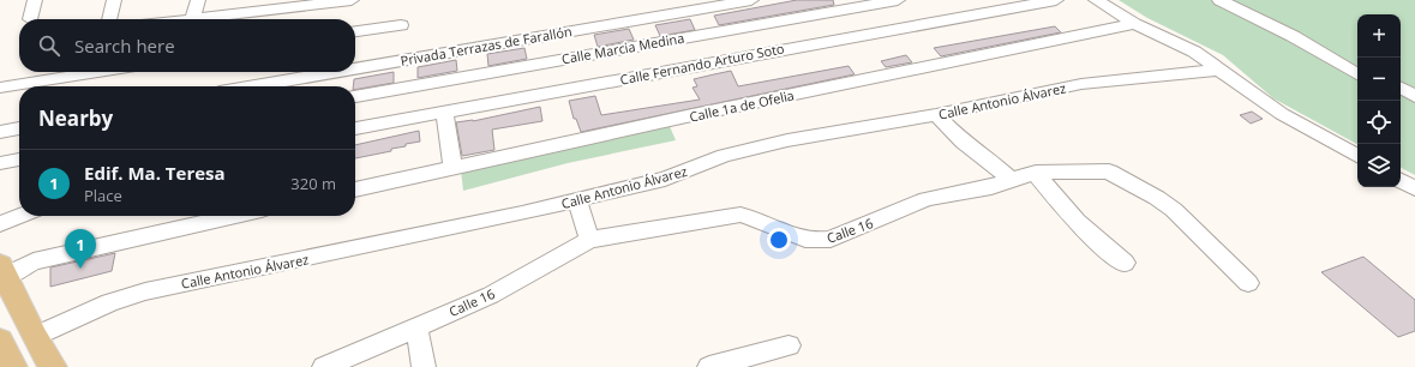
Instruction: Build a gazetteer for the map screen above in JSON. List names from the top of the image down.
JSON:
{
  "streets": {
    "street": [
      "Privada Terrazas de Farallón",
      "Calle Marcia Medina",
      "Calle Fernando Arturo Soto",
      "Calle Antonio Álvarez",
      "Calle 1a de Ofelia",
      "Calle 16"
    ]
  },
  "page": {
    "map_buttons": ["+", "−"],
    "search": "Search here",
    "heading": "Nearby",
    "list": [
      {
        "mark": "1",
        "name": "Edif. Ma. Teresa",
        "note": "Place",
        "value": "320 m"
      }
    ],
    "pins": "1"
  }
}
